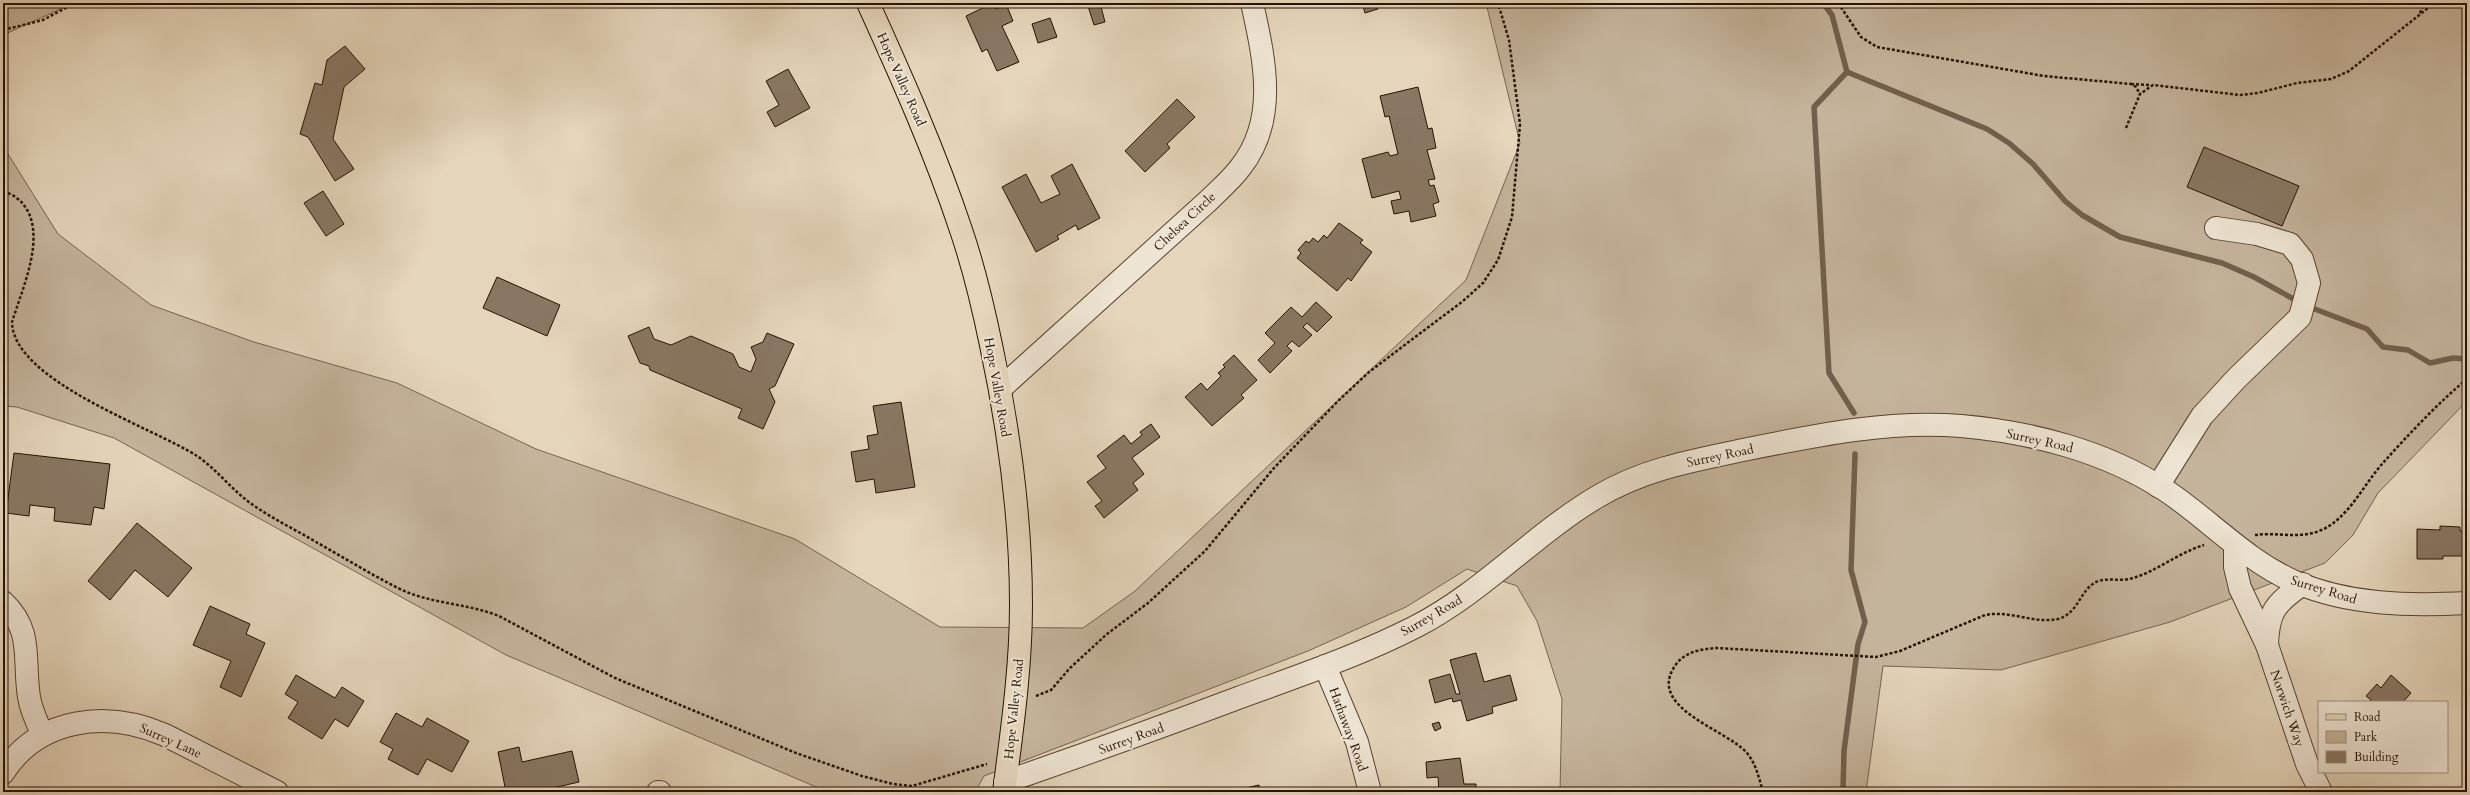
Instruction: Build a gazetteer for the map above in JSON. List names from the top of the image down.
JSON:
{
  "streets": {
    "main road": ["Hope Valley Road"],
    "street": [
      "Chelsea Circle",
      "Surrey Road",
      "Norwich Way",
      "Hathaway Road",
      "Surrey Lane"
    ]
  },
  "crossings": [
    ["Hope Valley Road", "Chelsea Circle"],
    ["Hope Valley Road", "Surrey Road"],
    ["Surrey Road", "Norwich Way"],
    ["Surrey Road", "Hathaway Road"]
  ],
  "legend": ["Road", "Park", "Building"]
}
